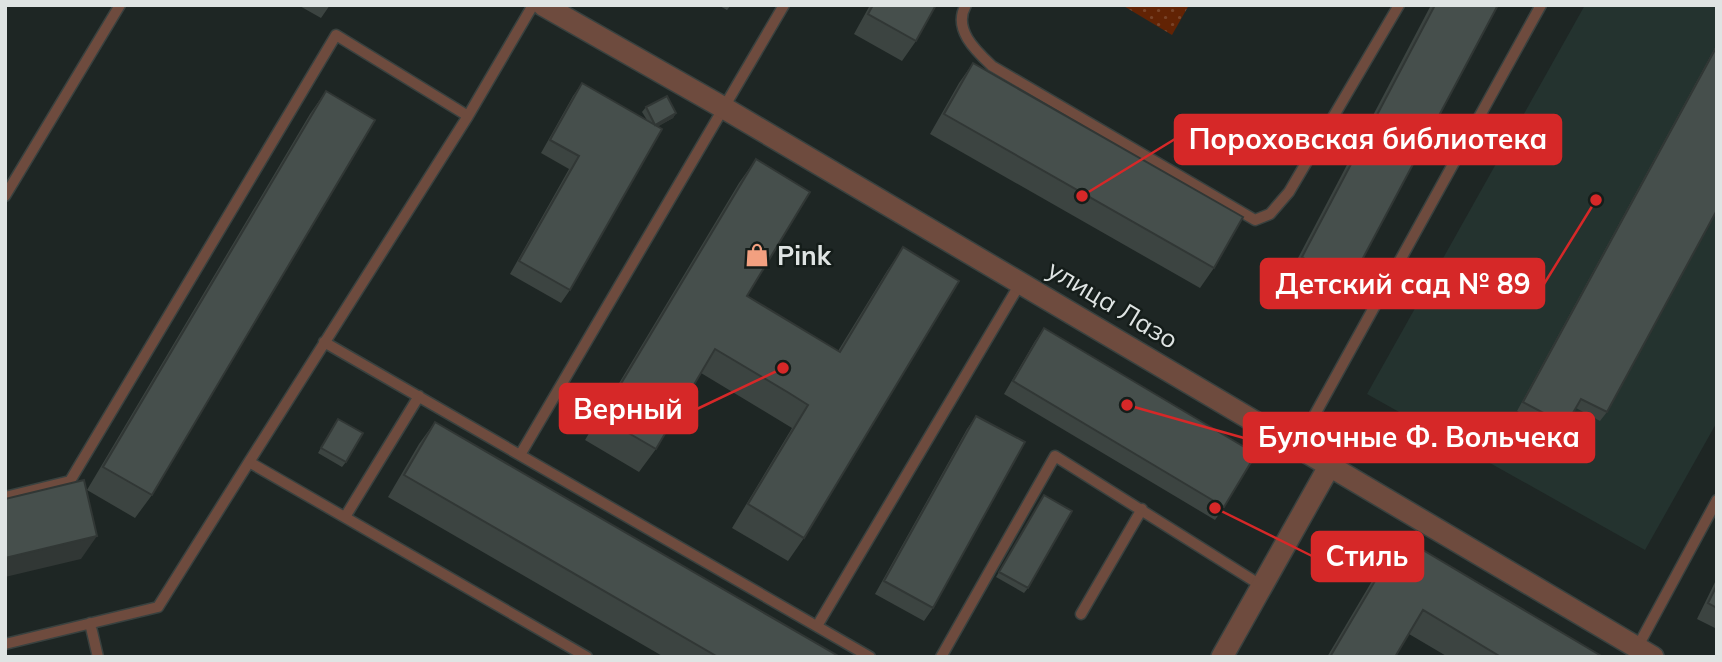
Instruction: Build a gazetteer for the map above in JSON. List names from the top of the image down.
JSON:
{
  "streets": {
    "street": ["улица Лазо"]
  },
  "places": {
    "other": [
      "Пороховская библиотека",
      "Детский сад № 89",
      "Верный",
      "Булочные Ф. Вольчека",
      "Стиль"
    ],
    "shop": ["Pink"]
  }
}
